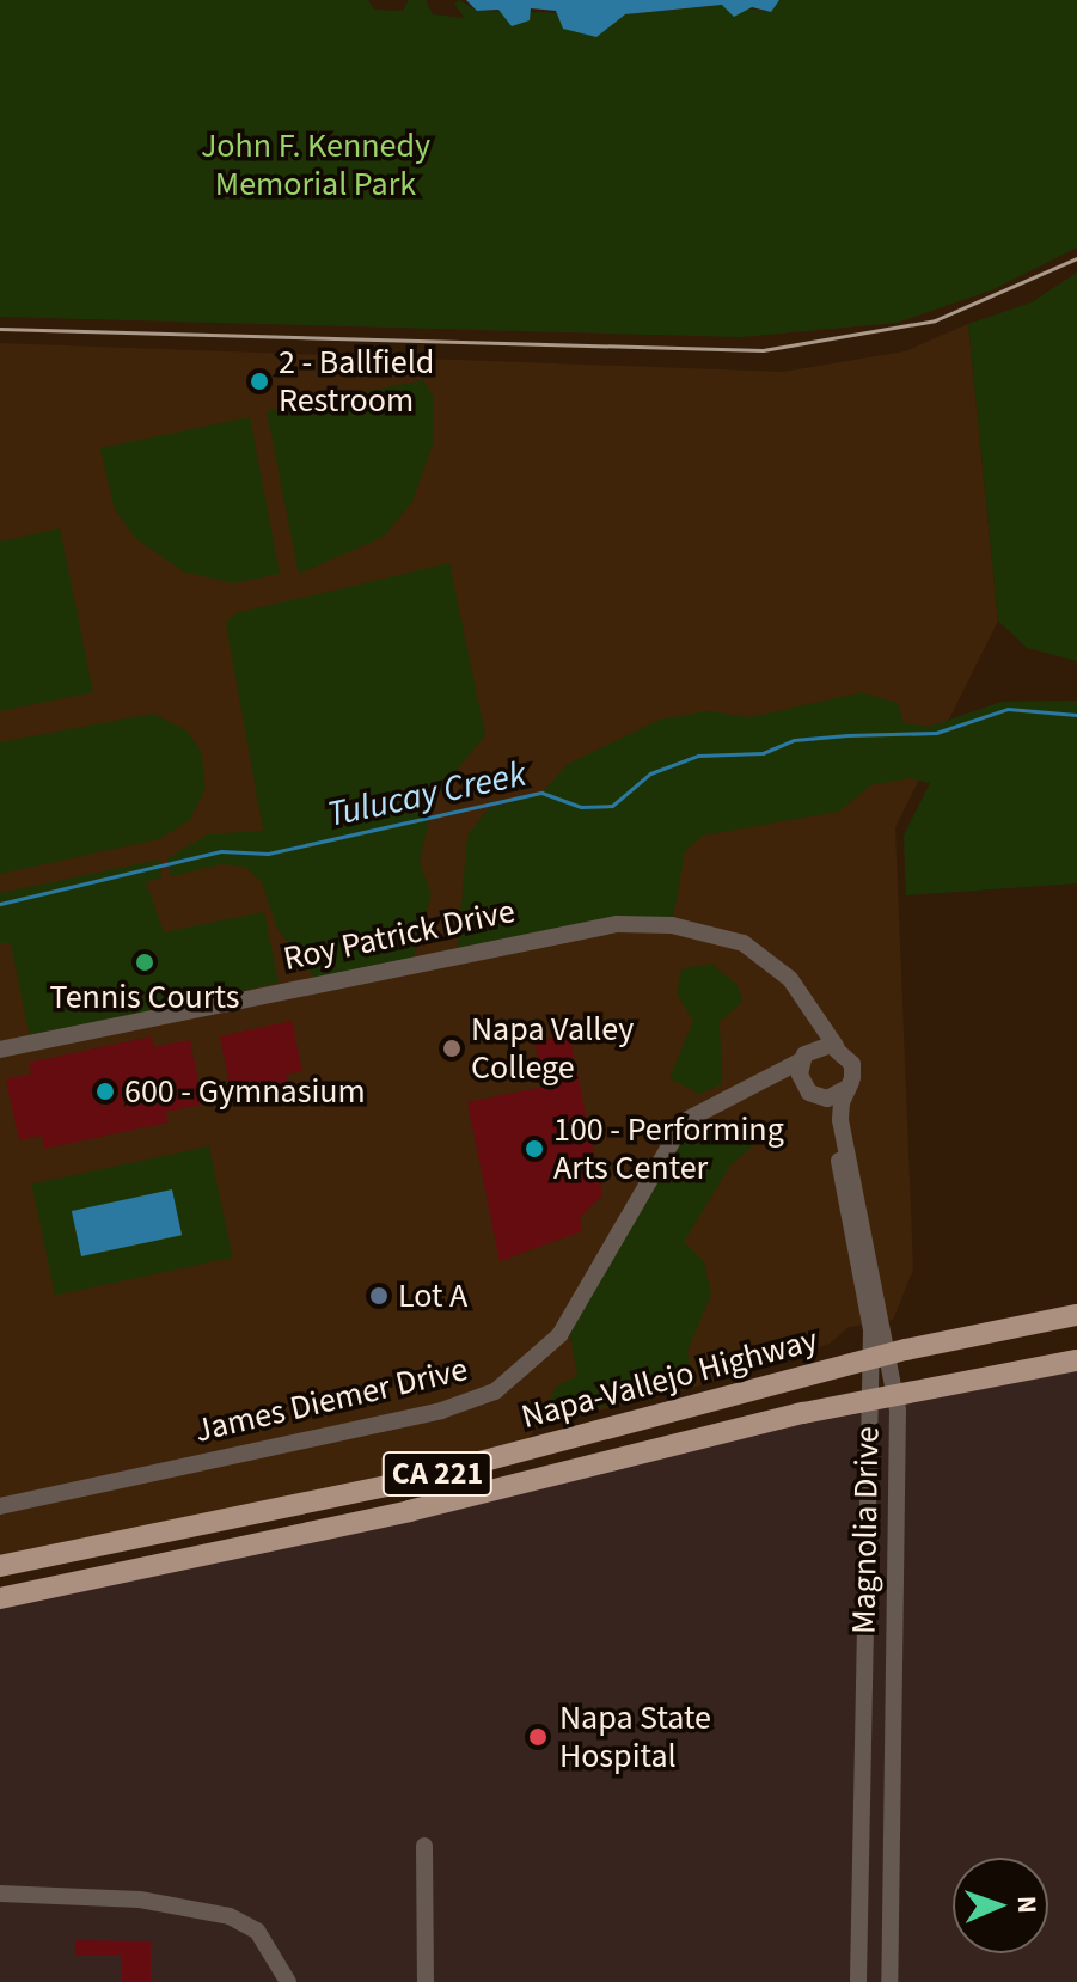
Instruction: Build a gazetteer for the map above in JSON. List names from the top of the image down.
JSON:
{
  "streets": {
    "main road": ["Napa-Vallejo Highway", "CA 221"],
    "street": ["Roy Patrick Drive", "James Diemer Drive", "Magnolia Drive"]
  },
  "crossings": [
    ["Roy Patrick Drive", "Magnolia Drive"],
    ["Napa-Vallejo Highway", "Magnolia Drive"],
    ["James Diemer Drive", "Magnolia Drive"]
  ],
  "water": ["Tulucay Creek"],
  "parks": ["John F. Kennedy Memorial Park"],
  "places": [
    "2 - Ballfield Restroom",
    "Tennis Courts",
    "Napa Valley College",
    "600 - Gymnasium",
    "100 - Performing Arts Center",
    "Lot A",
    "Napa State Hospital"
  ],
  "north": "right"
}
